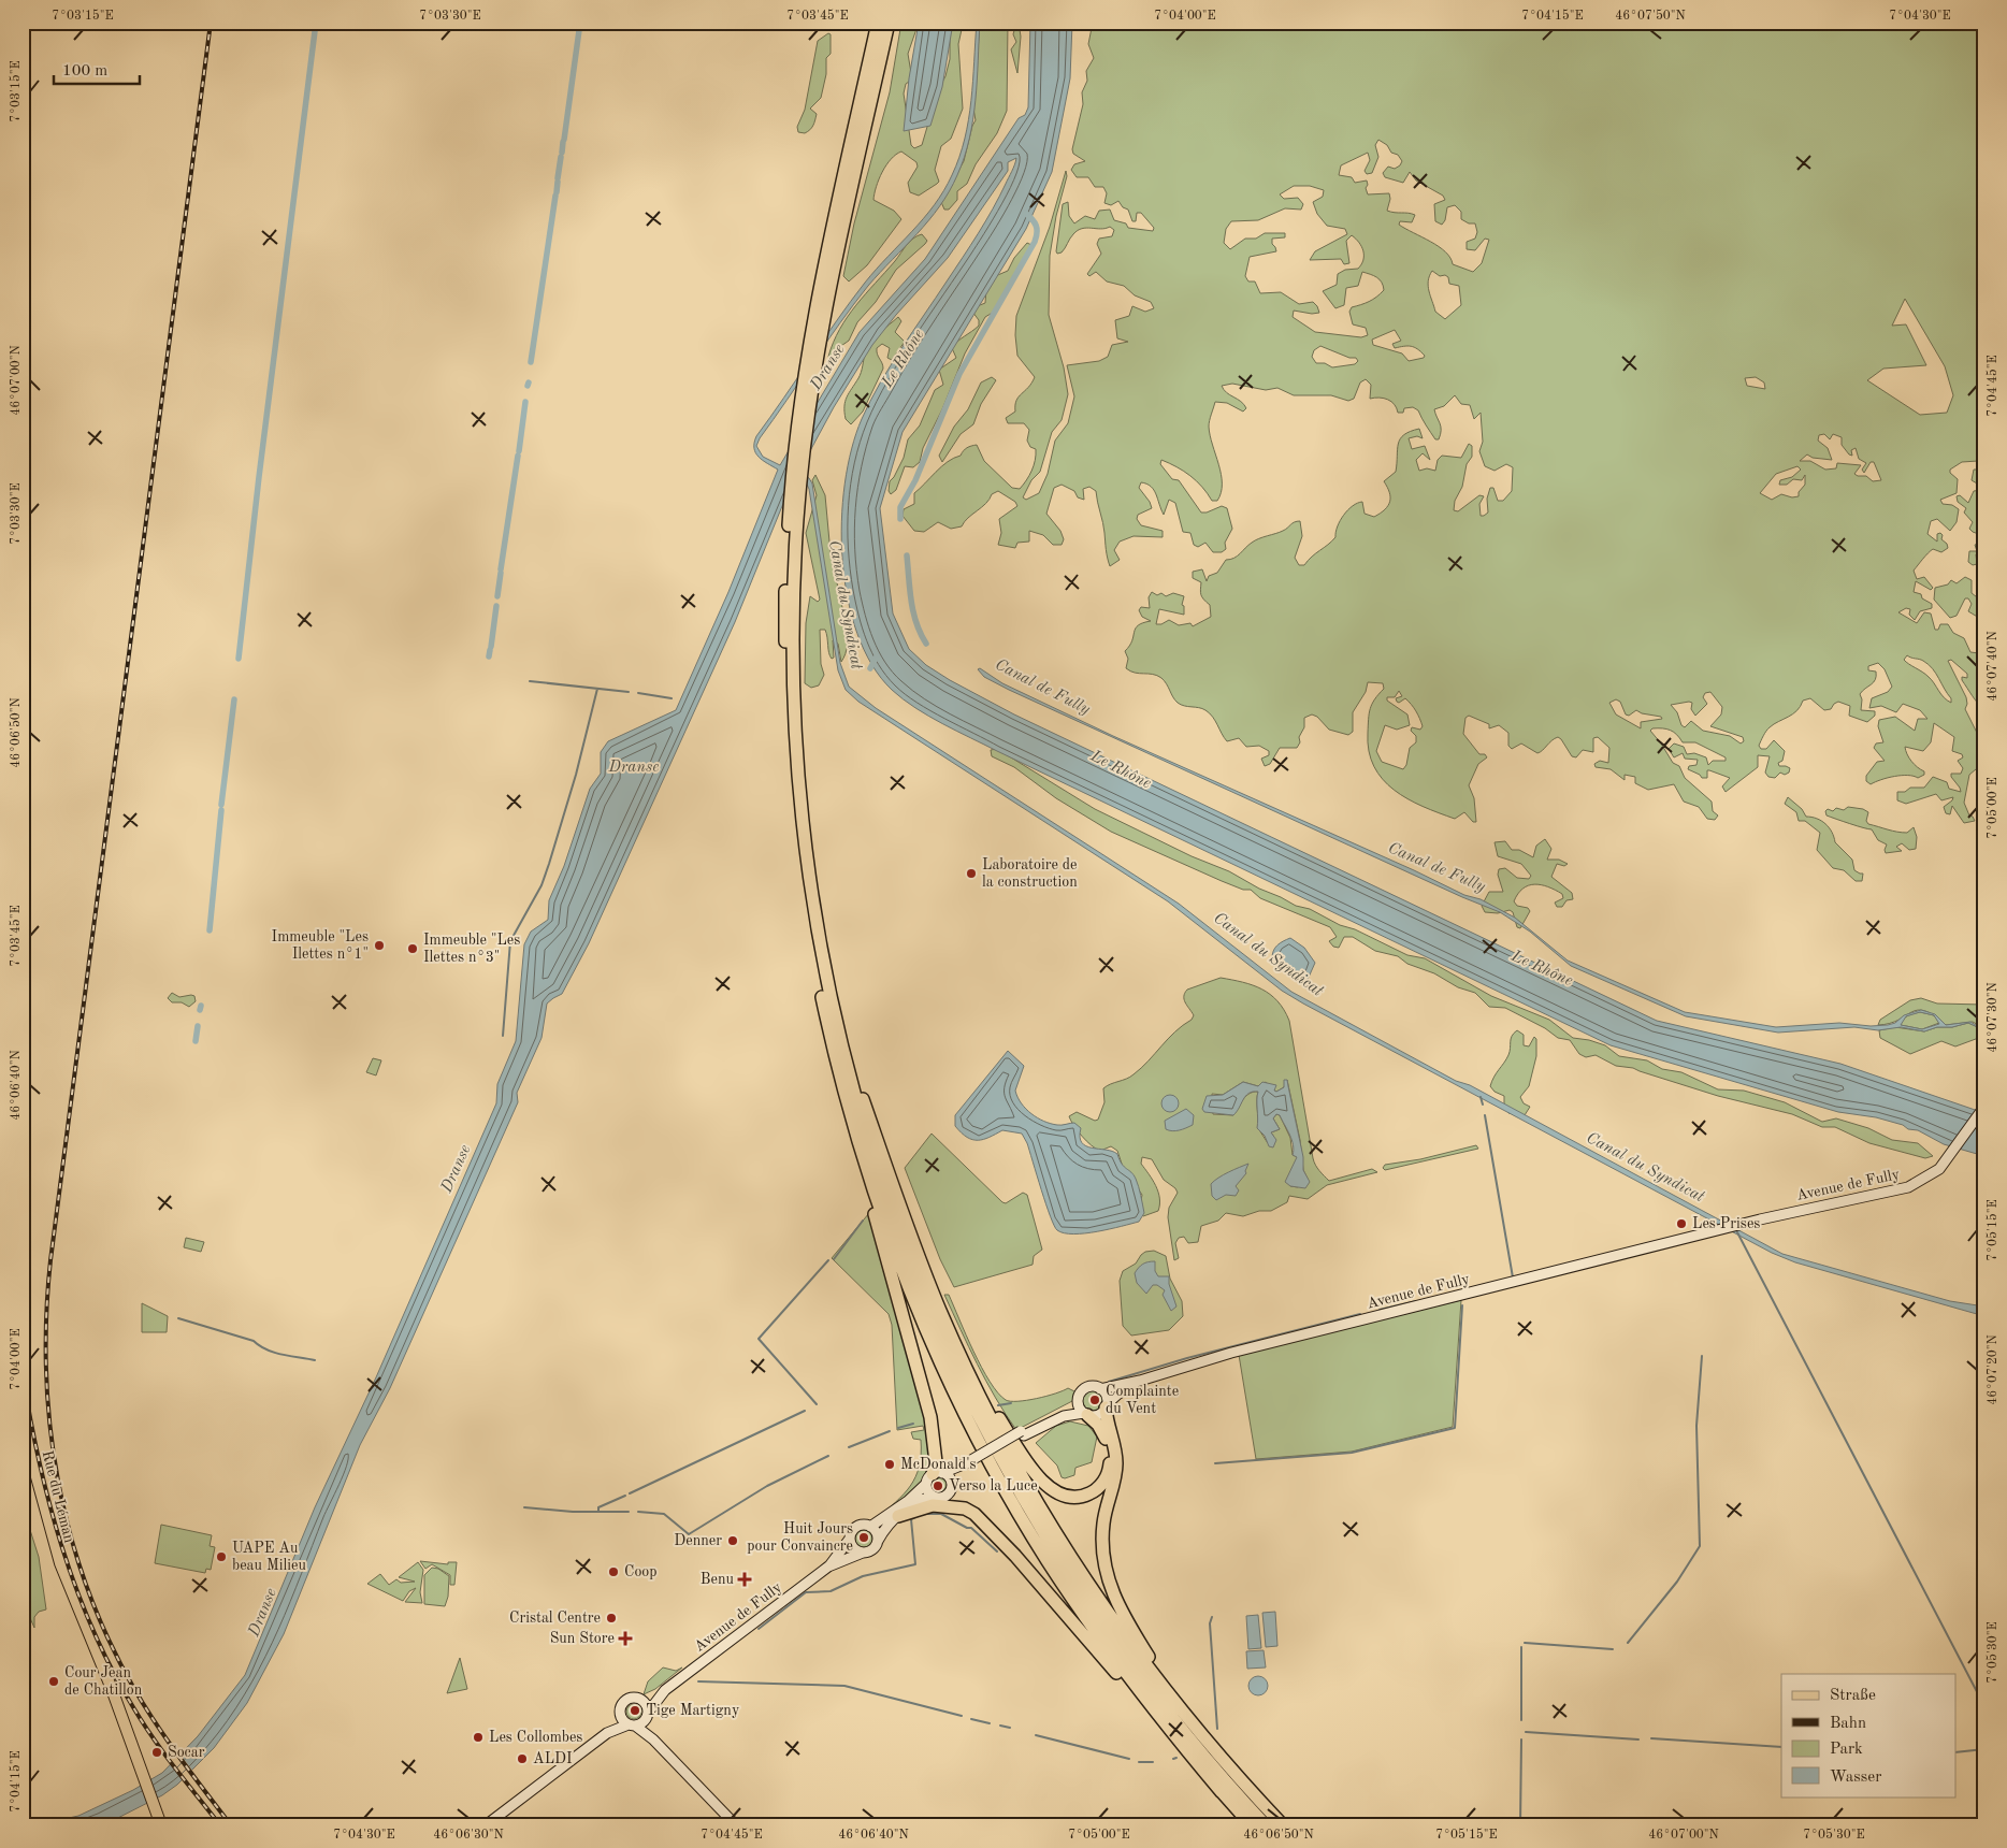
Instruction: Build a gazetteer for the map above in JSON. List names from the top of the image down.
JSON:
{
  "streets": {
    "main road": ["Avenue de Fully", "Rue du Léman"]
  },
  "water": [
    "Le Rhône",
    "Dranse",
    "Canal du Syndicat",
    "Canal de Fully"
  ],
  "places": {
    "other": [
      "Laboratoire de la construction",
      "Immeuble \"Les Ilettes n°1\"",
      "Immeuble \"Les Ilettes n°3\"",
      "Les Prises",
      "Complainte du Vent",
      "McDonald's",
      "Verso la Luce",
      "Huit Jours pour Convaincre",
      "Denner",
      "UAPE Au beau Milieu",
      "Coop",
      "Cristal Centre",
      "Cour Jean de Chatillon",
      "Tige Martigny",
      "Les Collombes",
      "Socar",
      "ALDI"
    ],
    "health": ["Benu", "Sun Store"]
  },
  "legend": [
    "Straße",
    "Bahn",
    "Park",
    "Wasser"
  ],
  "scale_bar": "100 m",
  "coordinates": [
    "7°03'15\"E",
    "7°03'30\"E",
    "7°03'45\"E",
    "7°04'00\"E",
    "7°04'15\"E",
    "46°07'50\"N",
    "7°04'30\"E",
    "46°07'00\"N",
    "7°04'45\"E",
    "46°07'40\"N",
    "46°06'50\"N",
    "7°05'00\"E",
    "46°07'30\"N",
    "46°06'40\"N",
    "7°05'15\"E",
    "46°07'20\"N",
    "7°05'30\"E",
    "46°06'30\"N"
  ]
}
